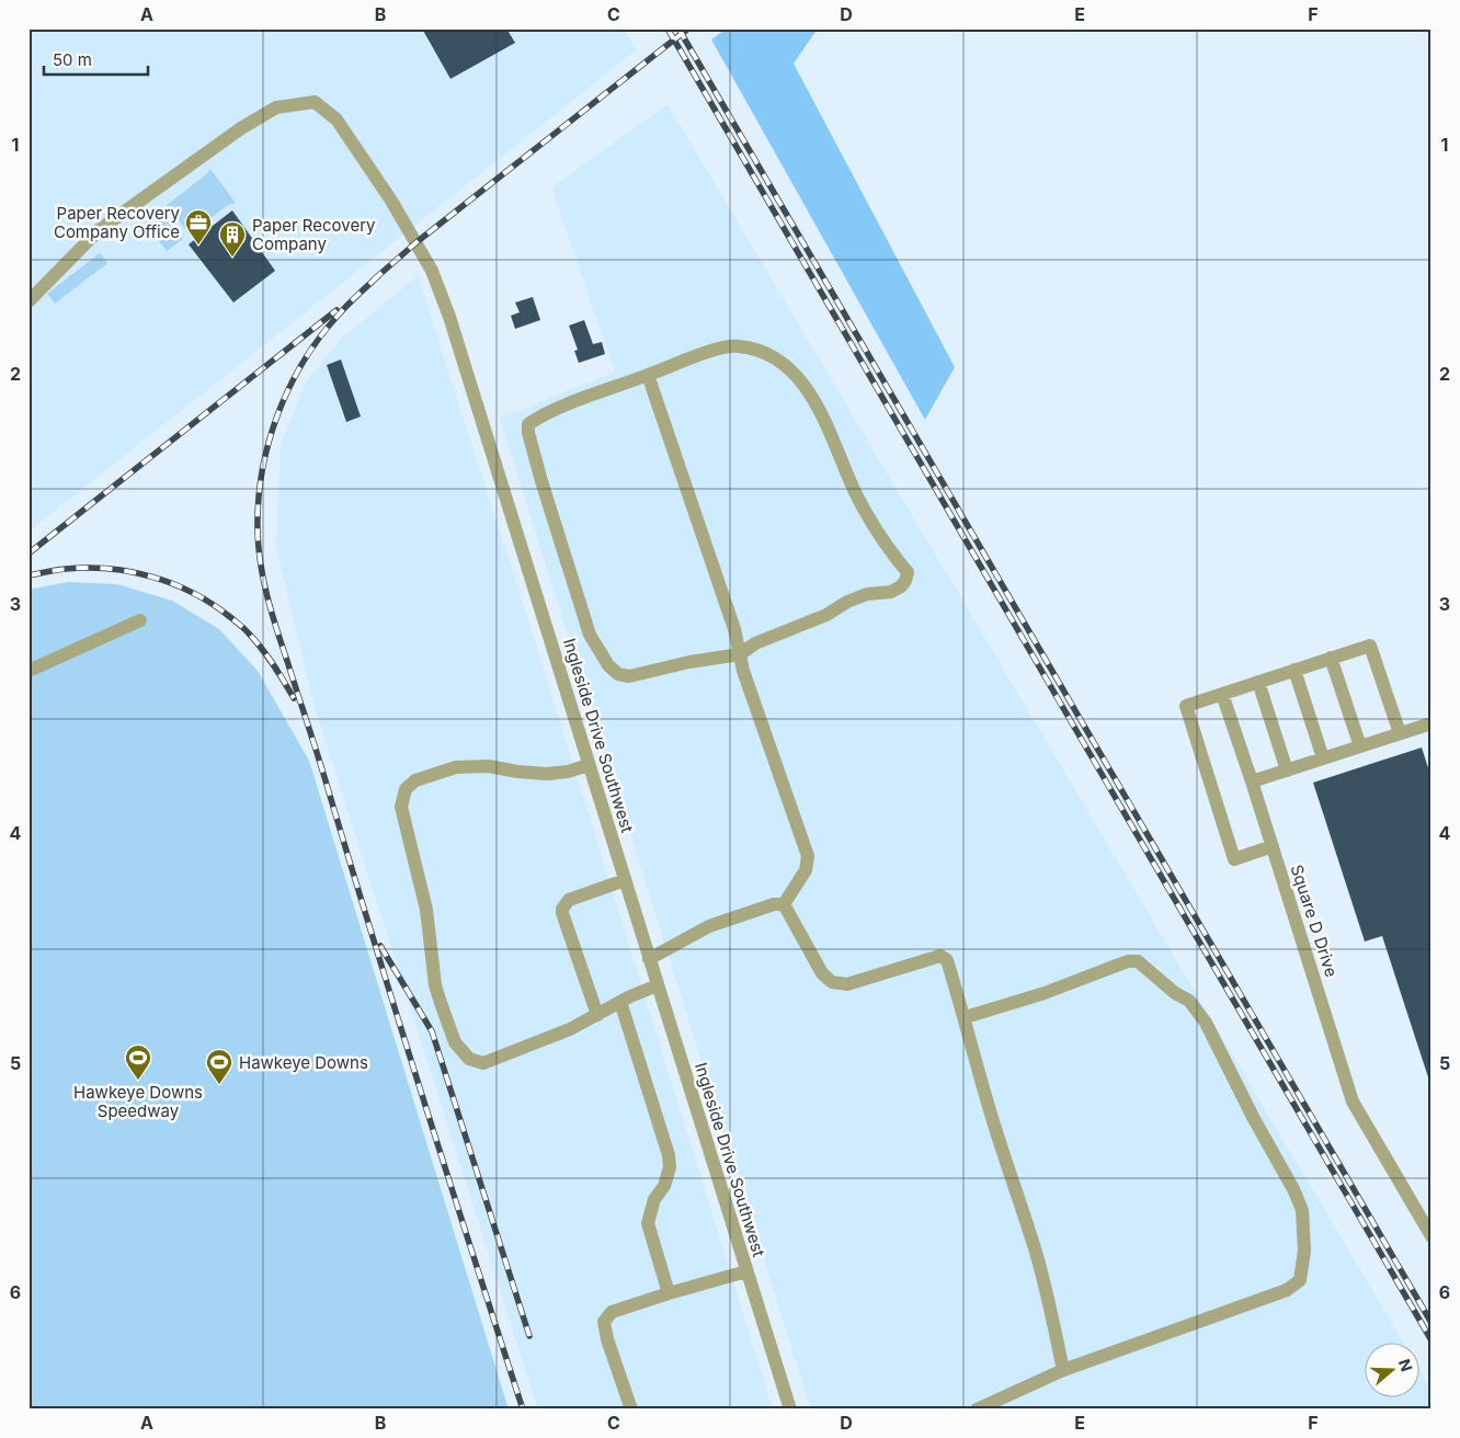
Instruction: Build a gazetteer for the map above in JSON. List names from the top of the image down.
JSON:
{
  "streets": {
    "street": ["Ingleside Drive Southwest", "Square D Drive"]
  },
  "places": {
    "office": ["Paper Recovery Company Office"],
    "building": ["Paper Recovery Company"],
    "sports": ["Hawkeye Downs Speedway", "Hawkeye Downs"]
  },
  "scale_bar": "50 m",
  "north": "right",
  "grid": {
    "columns": [
      "A",
      "B",
      "C",
      "D",
      "E",
      "F"
    ],
    "rows": [
      "1",
      "2",
      "3",
      "4",
      "5",
      "6"
    ]
  }
}
